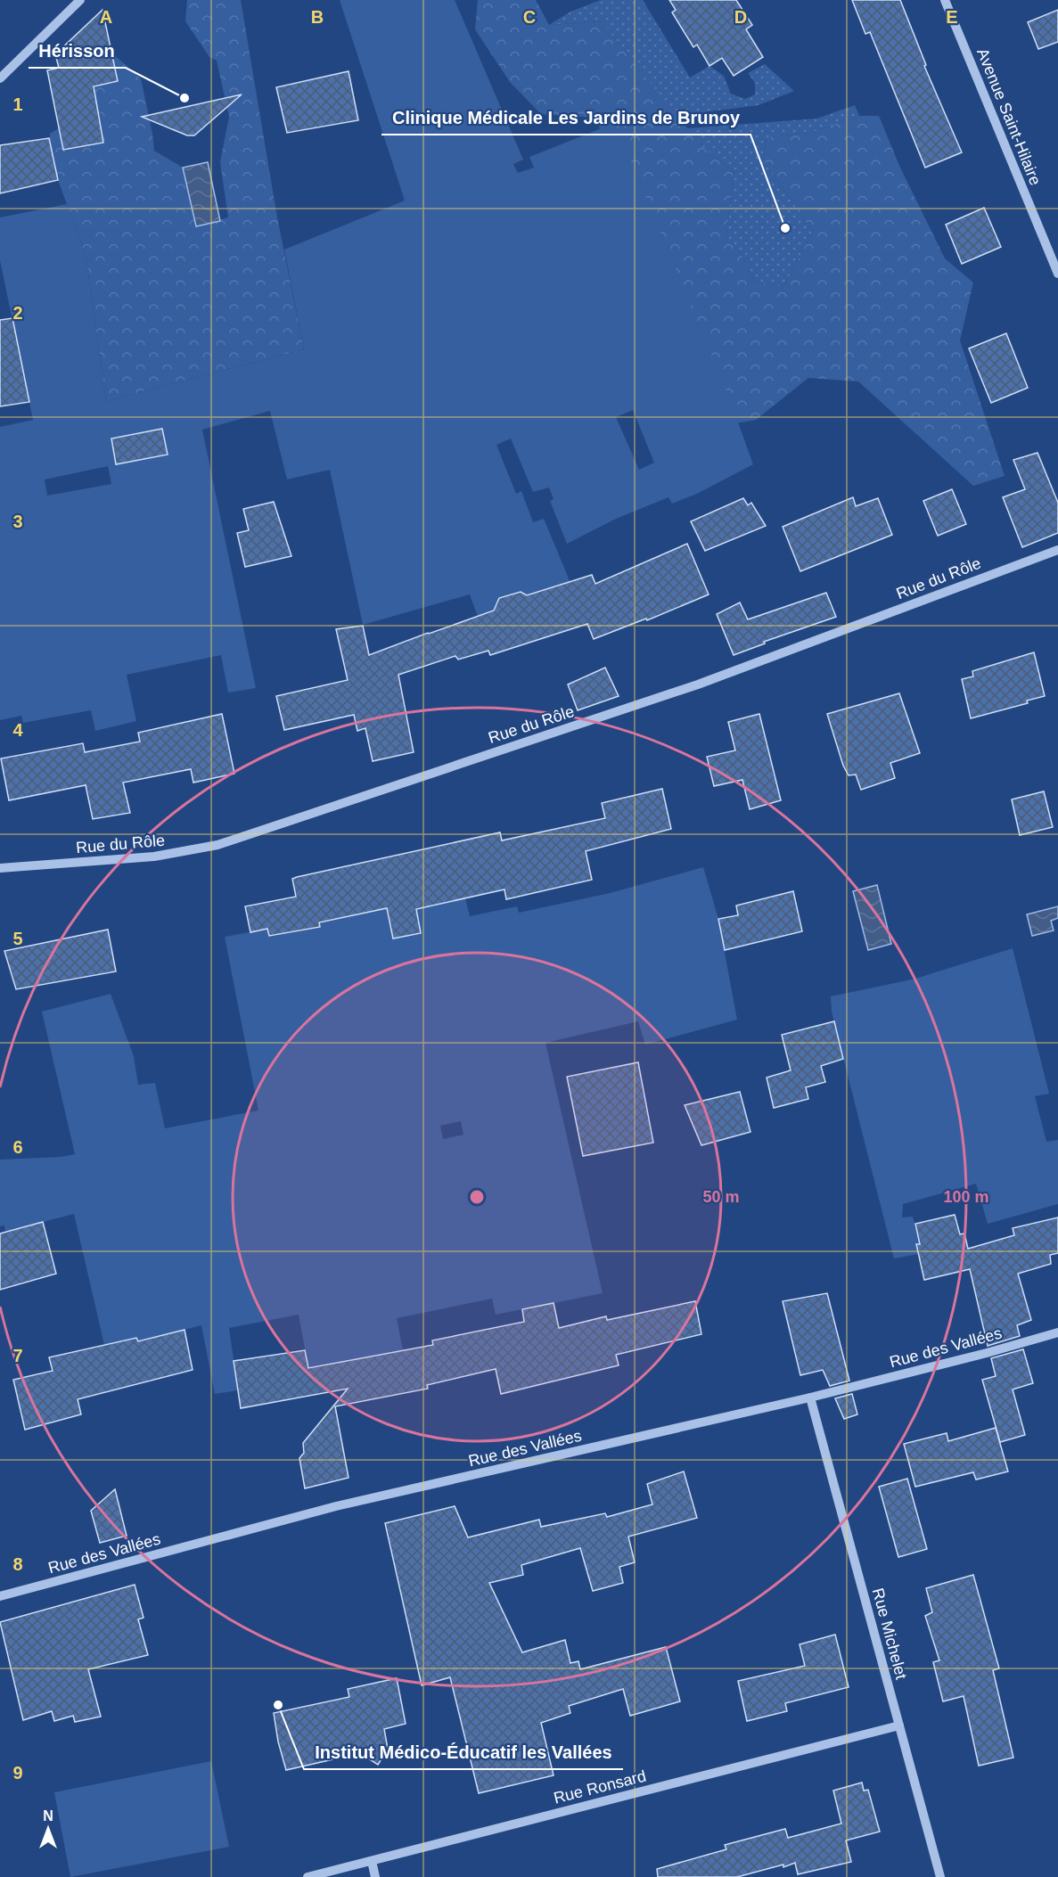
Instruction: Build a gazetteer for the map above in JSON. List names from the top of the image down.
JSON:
{
  "streets": {
    "street": [
      "Avenue Saint-Hilaire",
      "Rue du Rôle",
      "Rue des Vallées",
      "Rue Michelet",
      "Rue Ronsard"
    ]
  },
  "crossings": [
    ["Rue des Vallées", "Rue Michelet"],
    ["Rue Michelet", "Rue Ronsard"]
  ],
  "places": ["Hérisson", "Clinique Médicale Les Jardins de Brunoy", "Institut Médico-Éducatif les Vallées"],
  "north": "top",
  "grid": {
    "columns": [
      "A",
      "B",
      "C",
      "D",
      "E"
    ],
    "rows": [
      "1",
      "2",
      "3",
      "4",
      "5",
      "6",
      "7",
      "8",
      "9"
    ]
  },
  "rings": ["50 m", "100 m"]
}
